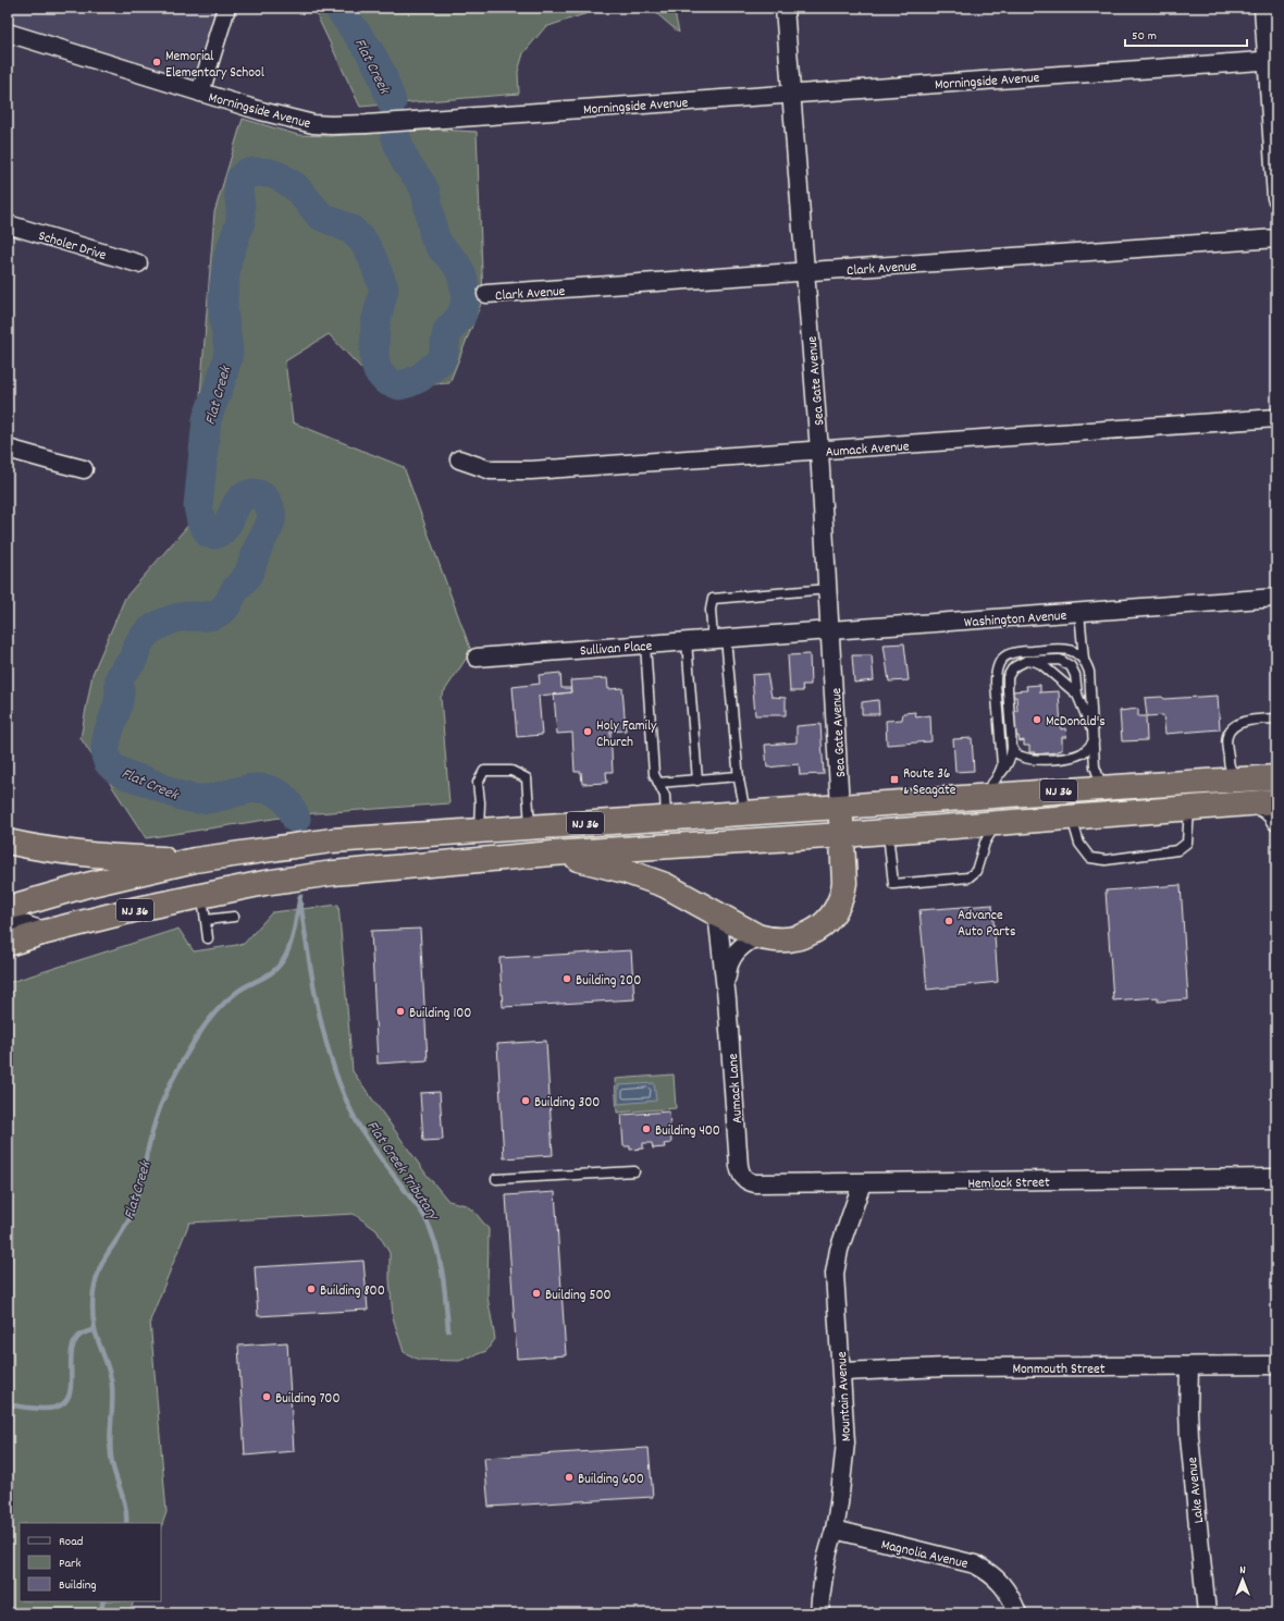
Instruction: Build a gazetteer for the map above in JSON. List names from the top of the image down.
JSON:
{
  "streets": {
    "highway": ["NJ 36"],
    "street": [
      "Morningside Avenue",
      "Scholer Drive",
      "Clark Avenue",
      "Sea Gate Avenue",
      "Aumack Avenue",
      "Washington Avenue",
      "Sullivan Place",
      "Aumack Lane",
      "Hemlock Street",
      "Monmouth Street",
      "Mountain Avenue",
      "Lake Avenue",
      "Magnolia Avenue"
    ]
  },
  "crossings": [
    ["Morningside Avenue", "Sea Gate Avenue"],
    ["Clark Avenue", "Sea Gate Avenue"],
    ["Sea Gate Avenue", "Aumack Avenue"],
    ["Sea Gate Avenue", "Washington Avenue"],
    ["Sea Gate Avenue", "NJ 36"],
    ["Washington Avenue", "Sullivan Place"],
    ["Aumack Lane", "Hemlock Street"],
    ["Hemlock Street", "Mountain Avenue"],
    ["Monmouth Street", "Mountain Avenue"],
    ["Monmouth Street", "Lake Avenue"],
    ["Mountain Avenue", "Magnolia Avenue"]
  ],
  "water": ["Flat Creek", "Flat Creek Tributary"],
  "places": {
    "other": [
      "Memorial Elementary School",
      "McDonald's",
      "Holy Family Church",
      "Advance Auto Parts",
      "Building 200",
      "Building 100",
      "Building 300",
      "Building 400",
      "Building 800",
      "Building 500",
      "Building 700",
      "Building 600"
    ],
    "transit": ["Route 36 & Seagate"]
  },
  "legend": ["Road", "Park", "Building"],
  "scale_bar": "50 m",
  "north": "top"
}
